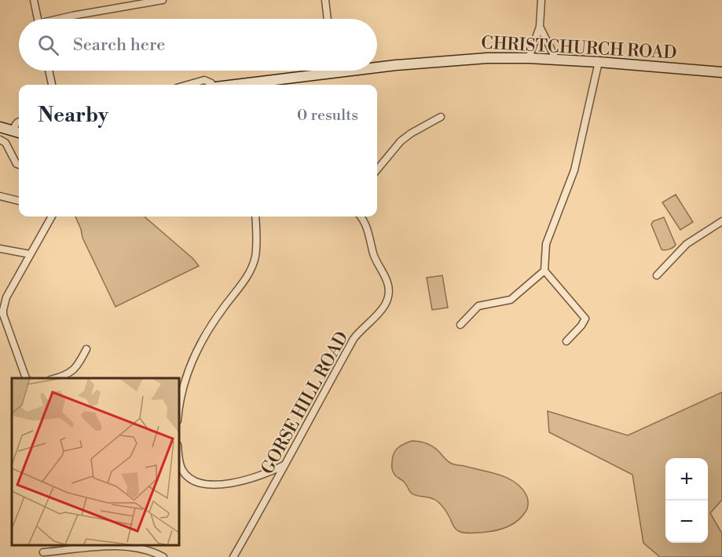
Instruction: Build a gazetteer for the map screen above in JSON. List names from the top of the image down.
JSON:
{
  "streets": {
    "main road": ["CHRISTCHURCH ROAD"],
    "street": ["GORSE HILL ROAD"]
  },
  "page": {
    "search": "Search here",
    "heading": ["Nearby", "0 results"],
    "map_buttons": ["+", "−"]
  }
}
